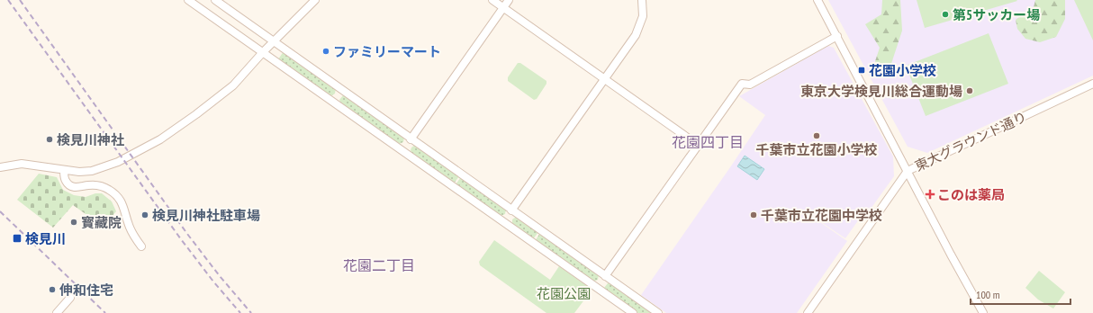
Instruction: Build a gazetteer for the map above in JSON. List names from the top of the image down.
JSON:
{
  "streets": {
    "street": ["東大グラウンド通り"]
  },
  "districts": ["花園四丁目", "花園二丁目"],
  "parks": ["花園公園"],
  "places": {
    "other": [
      "第5サッカー場",
      "ファミリーマート",
      "東京大学検見川総合運動場",
      "千葉市立花園小学校",
      "検見川神社",
      "検見川神社駐車場",
      "千葉市立花園中学校",
      "寳藏院",
      "伸和住宅"
    ],
    "transit": ["花園小学校", "検見川"],
    "health": ["このは薬局"]
  },
  "scale_bar": "100 m"
}
